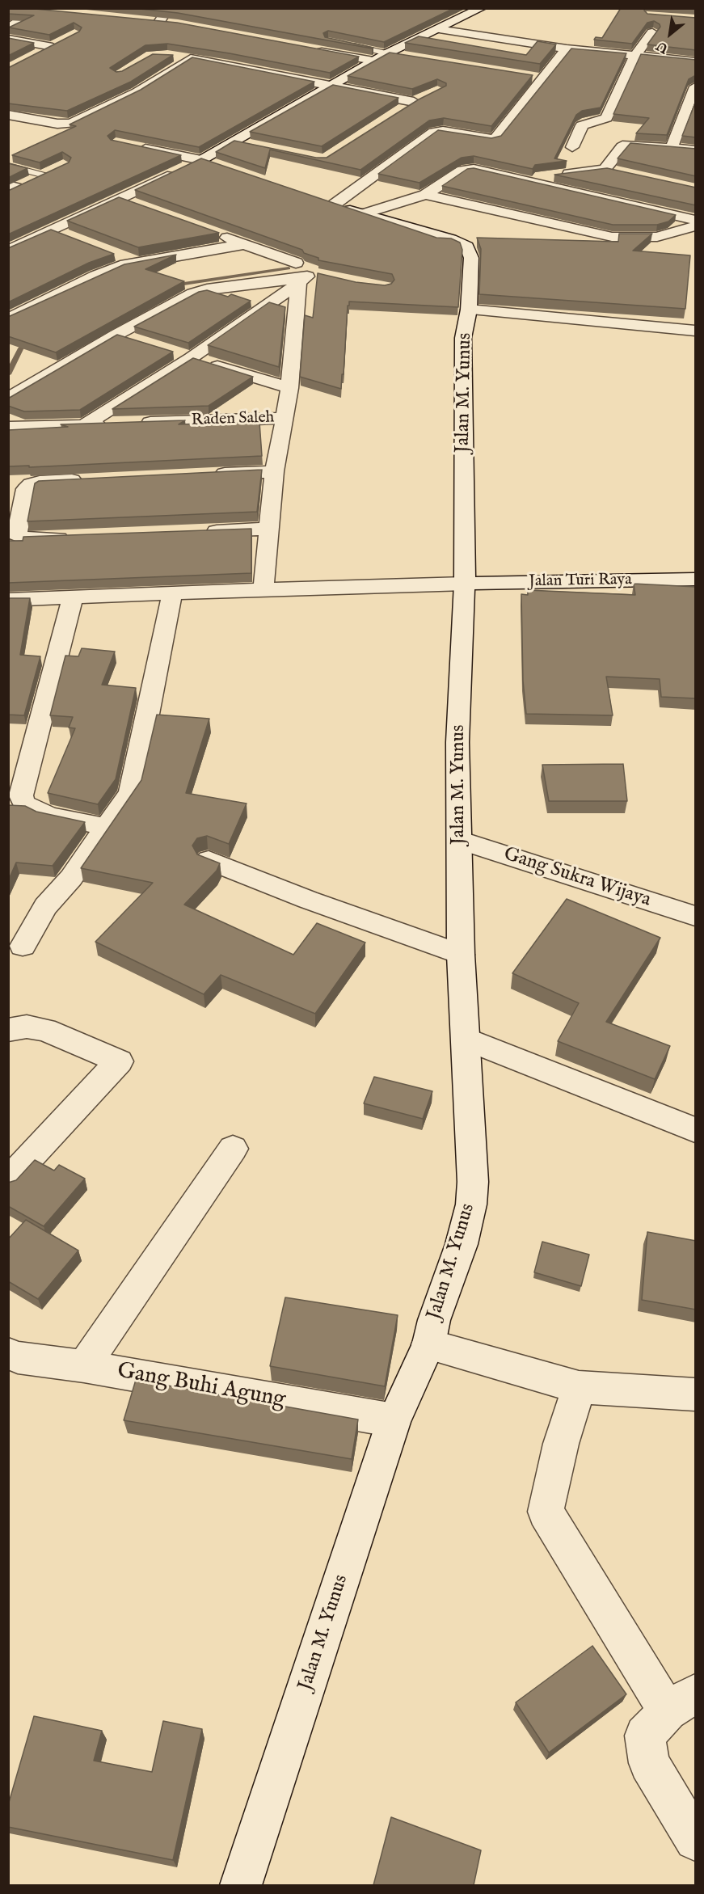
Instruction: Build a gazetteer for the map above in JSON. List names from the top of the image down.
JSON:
{
  "streets": {
    "street": [
      "Jalan M. Yunus",
      "Raden Saleh",
      "Jalan Turi Raya",
      "Gang Sukra Wijaya",
      "Gang Buhi Agung"
    ]
  },
  "crossings": [
    ["Jalan M. Yunus", "Jalan Turi Raya"],
    ["Jalan M. Yunus", "Gang Sukra Wijaya"],
    ["Jalan M. Yunus", "Gang Buhi Agung"],
    ["Raden Saleh", "Jalan Turi Raya"]
  ],
  "north": "bottom left"
}
